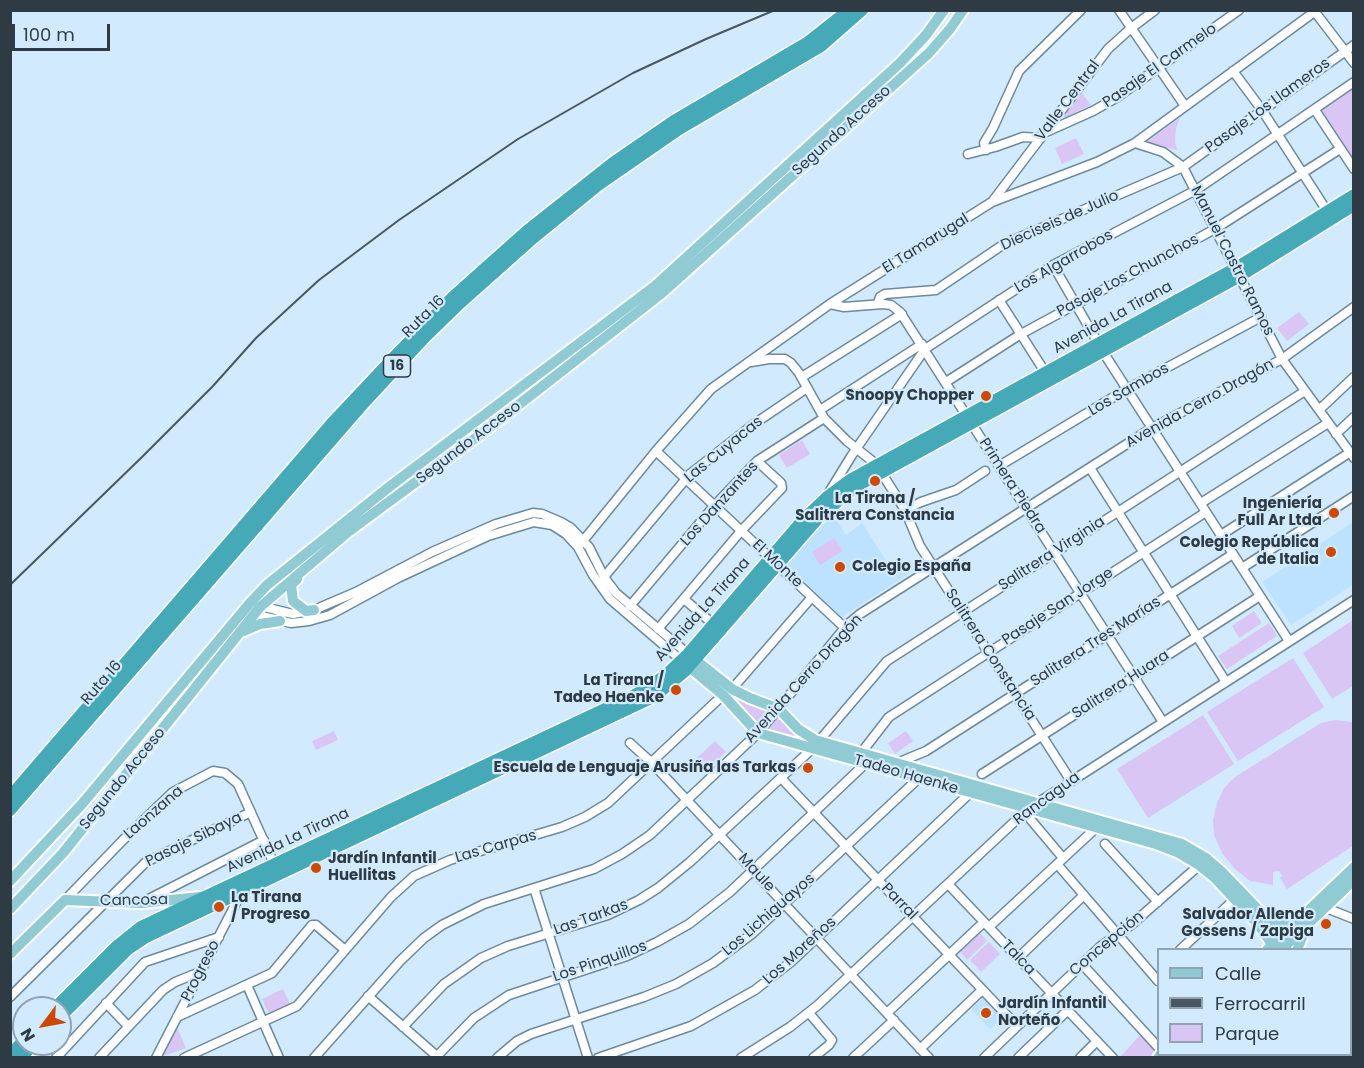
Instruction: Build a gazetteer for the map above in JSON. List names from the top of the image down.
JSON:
{
  "streets": {
    "highway": ["Ruta 16", "Avenida La Tirana", "16"],
    "main road": [
      "Segundo Acceso",
      "Tadeo Haenke",
      "Laonzana",
      "Cancosa"
    ],
    "street": [
      "Pasaje El Carmelo",
      "Valle Central",
      "Pasaje Los Llameros",
      "Dieciseis de Julio",
      "El Tamarugal",
      "Manuel Castro Ramos",
      "Los Algarrobos",
      "Pasaje Los Chunchos",
      "Los Sambos",
      "Avenida Cerro Dragón",
      "Las Cuyacas",
      "Primera Piedra",
      "Los Danzantes",
      "Salitrera Virginia",
      "El Monte",
      "Pasaje San Jorge",
      "Salitrera Tres Marías",
      "Salitrera Constancia",
      "Salitrera Huara",
      "Rancagua",
      "Pasaje Sibaya",
      "Las Carpas",
      "Maule",
      "Parral",
      "Los Lichiguayos",
      "Las Tarkas",
      "Concepción",
      "Los Moreños",
      "Talca",
      "Los Pinquillos",
      "Progreso"
    ]
  },
  "crossings": [
    ["Pasaje El Carmelo", "Valle Central"],
    ["Valle Central", "El Tamarugal"],
    ["Pasaje Los Llameros", "Dieciseis de Julio"],
    ["Pasaje Los Llameros", "Manuel Castro Ramos"],
    ["Dieciseis de Julio", "Manuel Castro Ramos"],
    ["El Tamarugal", "Manuel Castro Ramos"],
    ["El Tamarugal", "El Monte"],
    ["El Tamarugal", "Salitrera Constancia"],
    ["El Tamarugal", "Tadeo Haenke"],
    ["Manuel Castro Ramos", "Los Algarrobos"],
    ["Manuel Castro Ramos", "Pasaje Los Chunchos"],
    ["Manuel Castro Ramos", "Avenida La Tirana"],
    ["Manuel Castro Ramos", "Los Sambos"],
    ["Manuel Castro Ramos", "Avenida Cerro Dragón"],
    ["Manuel Castro Ramos", "Salitrera Virginia"],
    ["Los Algarrobos", "Avenida La Tirana"],
    ["Los Algarrobos", "Primera Piedra"],
    ["Los Algarrobos", "Los Danzantes"],
    ["Los Algarrobos", "Salitrera Constancia"],
    ["Pasaje Los Chunchos", "Primera Piedra"],
    ["Avenida La Tirana", "Primera Piedra"],
    ["Avenida La Tirana", "El Monte"],
    ["Avenida La Tirana", "Salitrera Constancia"],
    ["Avenida La Tirana", "Tadeo Haenke"],
    ["Avenida La Tirana", "Laonzana"],
    ["Avenida La Tirana", "Cancosa"],
    ["Avenida La Tirana", "Progreso"],
    ["Los Sambos", "Primera Piedra"],
    ["Avenida Cerro Dragón", "Primera Piedra"],
    ["Avenida Cerro Dragón", "El Monte"],
    ["Avenida Cerro Dragón", "Salitrera Constancia"],
    ["Avenida Cerro Dragón", "Tadeo Haenke"],
    ["Avenida Cerro Dragón", "Maule"],
    ["Las Cuyacas", "El Monte"],
    ["Las Cuyacas", "Salitrera Constancia"],
    ["Las Cuyacas", "Tadeo Haenke"],
    ["Primera Piedra", "Los Danzantes"],
    ["Primera Piedra", "Salitrera Virginia"],
    ["Primera Piedra", "Pasaje San Jorge"],
    ["Primera Piedra", "Salitrera Tres Marías"],
    ["Primera Piedra", "Salitrera Huara"],
    ["Primera Piedra", "Rancagua"],
    ["Los Danzantes", "El Monte"],
    ["Los Danzantes", "Salitrera Constancia"],
    ["Los Danzantes", "Tadeo Haenke"],
    ["Salitrera Virginia", "Salitrera Constancia"],
    ["Salitrera Virginia", "Tadeo Haenke"],
    ["Salitrera Virginia", "Las Tarkas"],
    ["Pasaje San Jorge", "Salitrera Constancia"],
    ["Pasaje San Jorge", "Tadeo Haenke"],
    ["Pasaje San Jorge", "Los Pinquillos"],
    ["Salitrera Tres Marías", "Salitrera Constancia"],
    ["Salitrera Tres Marías", "Tadeo Haenke"],
    ["Salitrera Constancia", "Salitrera Huara"],
    ["Salitrera Constancia", "Rancagua"],
    ["Tadeo Haenke", "Rancagua"],
    ["Tadeo Haenke", "Las Carpas"],
    ["Tadeo Haenke", "Los Lichiguayos"],
    ["Tadeo Haenke", "Las Tarkas"],
    ["Tadeo Haenke", "Concepción"],
    ["Tadeo Haenke", "Los Moreños"],
    ["Tadeo Haenke", "Los Pinquillos"],
    ["Rancagua", "Maule"],
    ["Rancagua", "Parral"],
    ["Rancagua", "Talca"],
    ["Laonzana", "Pasaje Sibaya"],
    ["Laonzana", "Cancosa"],
    ["Pasaje Sibaya", "Cancosa"],
    ["Las Carpas", "Maule"],
    ["Maule", "Los Lichiguayos"],
    ["Maule", "Las Tarkas"],
    ["Maule", "Los Moreños"],
    ["Maule", "Los Pinquillos"],
    ["Parral", "Los Lichiguayos"],
    ["Parral", "Las Tarkas"],
    ["Parral", "Concepción"],
    ["Parral", "Los Moreños"],
    ["Parral", "Los Pinquillos"],
    ["Concepción", "Talca"]
  ],
  "places": [
    "Snoopy Chopper",
    "La Tirana / Salitrera Constancia",
    "Ingeniería Full Ar Ltda",
    "Colegio República de Italia",
    "Colegio España",
    "La Tirana / Tadeo Haenke",
    "Escuela de Lenguaje Arusiña las Tarkas",
    "Jardín Infantil Huellitas",
    "La Tirana / Progreso",
    "Salvador Allende Gossens / Zapiga",
    "Jardín Infantil Norteño"
  ],
  "legend": ["Calle", "Ferrocarril", "Parque"],
  "scale_bar": "100 m",
  "north": "bottom left"
}
